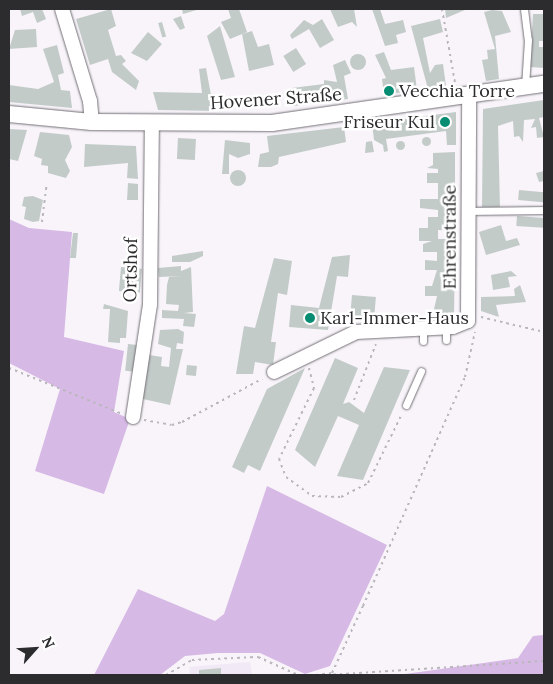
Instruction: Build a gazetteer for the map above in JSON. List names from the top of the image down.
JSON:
{
  "streets": {
    "street": ["Hovener Straße", "Ehrenstraße", "Ortshof"]
  },
  "crossings": [
    ["Hovener Straße", "Ehrenstraße"],
    ["Hovener Straße", "Ortshof"]
  ],
  "places": ["Vecchia Torre", "Friseur Kul", "Karl-Immer-Haus"],
  "north": "top right"
}
